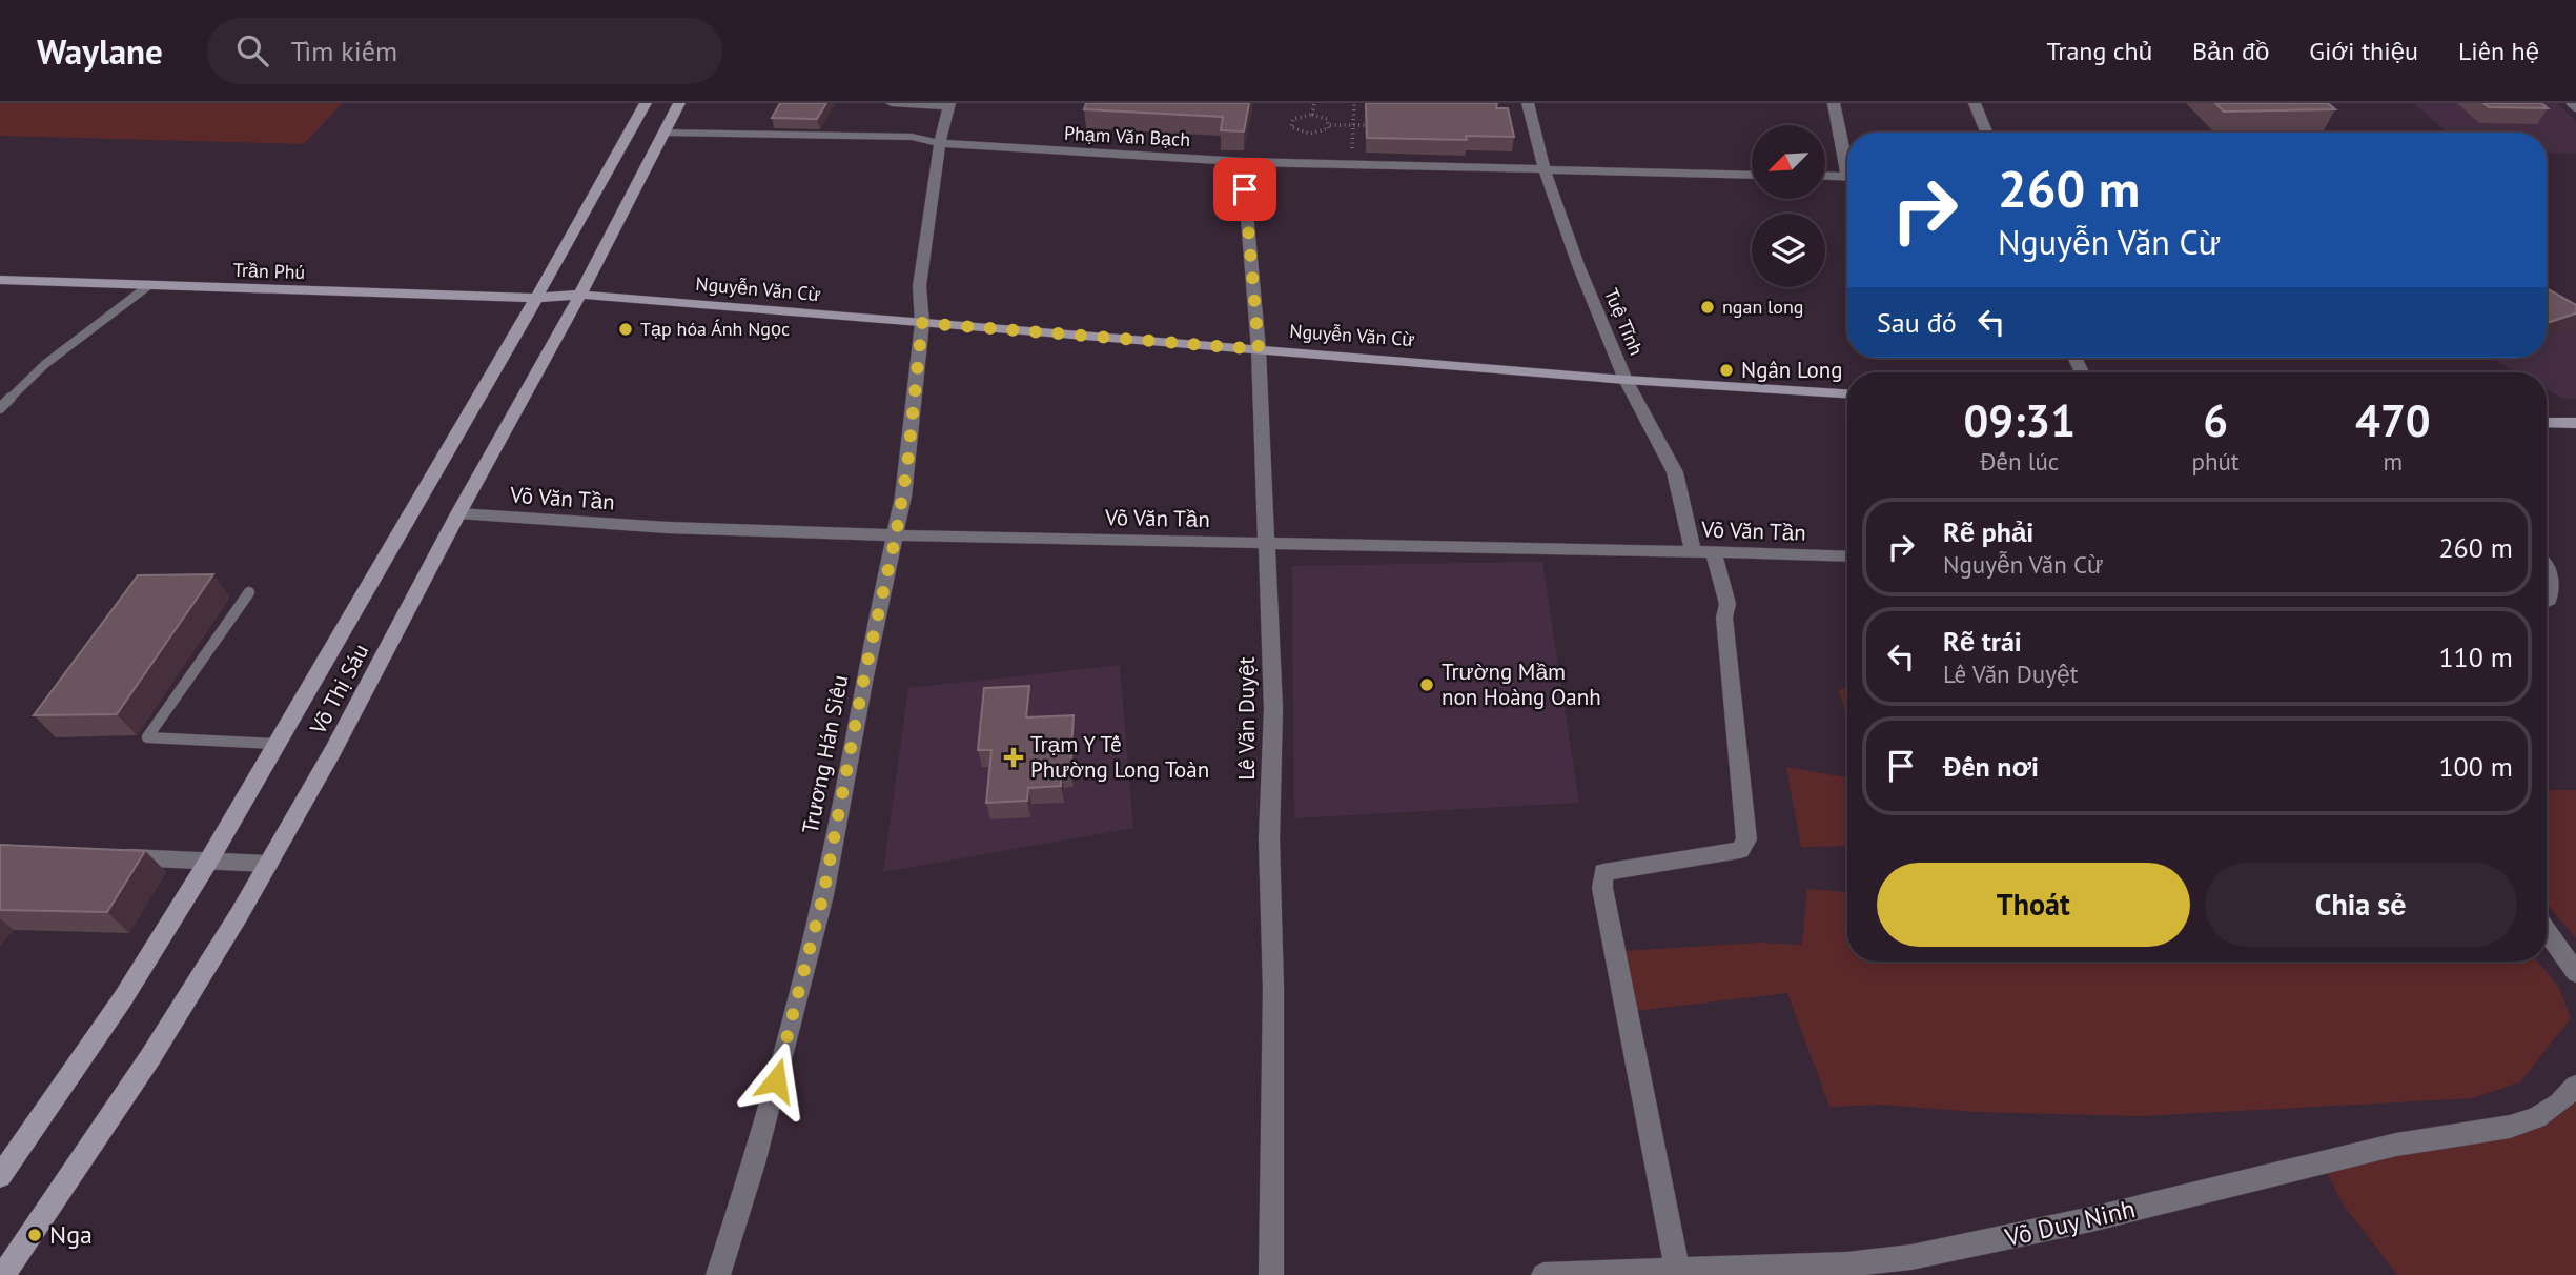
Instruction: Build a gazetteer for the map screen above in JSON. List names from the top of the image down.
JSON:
{
  "streets": {
    "main road": ["Trần Phú", "Nguyễn Văn Cừ", "Võ Thị Sáu"],
    "street": [
      "Phạm Văn Bạch",
      "Tuệ Tĩnh",
      "Võ Văn Tần",
      "Lê Văn Duyệt",
      "Trương Hán Siêu",
      "Võ Duy Ninh"
    ]
  },
  "crossings": [
    ["Phạm Văn Bạch", "Tuệ Tĩnh"],
    ["Phạm Văn Bạch", "Võ Thị Sáu"],
    ["Phạm Văn Bạch", "Lê Văn Duyệt"],
    ["Phạm Văn Bạch", "Trương Hán Siêu"],
    ["Trần Phú", "Nguyễn Văn Cừ"],
    ["Trần Phú", "Võ Thị Sáu"],
    ["Nguyễn Văn Cừ", "Tuệ Tĩnh"],
    ["Nguyễn Văn Cừ", "Võ Thị Sáu"],
    ["Nguyễn Văn Cừ", "Lê Văn Duyệt"],
    ["Nguyễn Văn Cừ", "Trương Hán Siêu"],
    ["Tuệ Tĩnh", "Võ Văn Tần"],
    ["Tuệ Tĩnh", "Võ Duy Ninh"],
    ["Võ Văn Tần", "Võ Thị Sáu"],
    ["Võ Văn Tần", "Lê Văn Duyệt"],
    ["Võ Văn Tần", "Trương Hán Siêu"]
  ],
  "places": {
    "other": [
      "ngan long",
      "Tạp hóa Ánh Ngọc",
      "Ngân Long",
      "Trường Mầm non Hoàng Oanh",
      "Nga"
    ],
    "health": ["Trạm Y Tế Phường Long Toàn"]
  },
  "north": "bottom left",
  "page": {
    "header": "Waylane",
    "search": "Tìm kiếm",
    "nav": [
      "Trang chủ",
      "Bản đồ",
      "Giới thiệu",
      "Liên hệ"
    ],
    "turn": ["260 m", "Nguyễn Văn Cừ"],
    "then": "Sau đó",
    "eta": [
      "09:31",
      "Đến lúc",
      "6",
      "phút",
      "470",
      "m"
    ],
    "list": [
      {
        "name": "Rẽ phải",
        "note": "Nguyễn Văn Cừ",
        "value": "260 m"
      },
      {
        "name": "Rẽ trái",
        "note": "Lê Văn Duyệt",
        "value": "110 m"
      },
      {
        "name": "Đến nơi",
        "value": "100 m"
      }
    ],
    "buttons": ["Thoát", "Chia sẻ"]
  }
}
